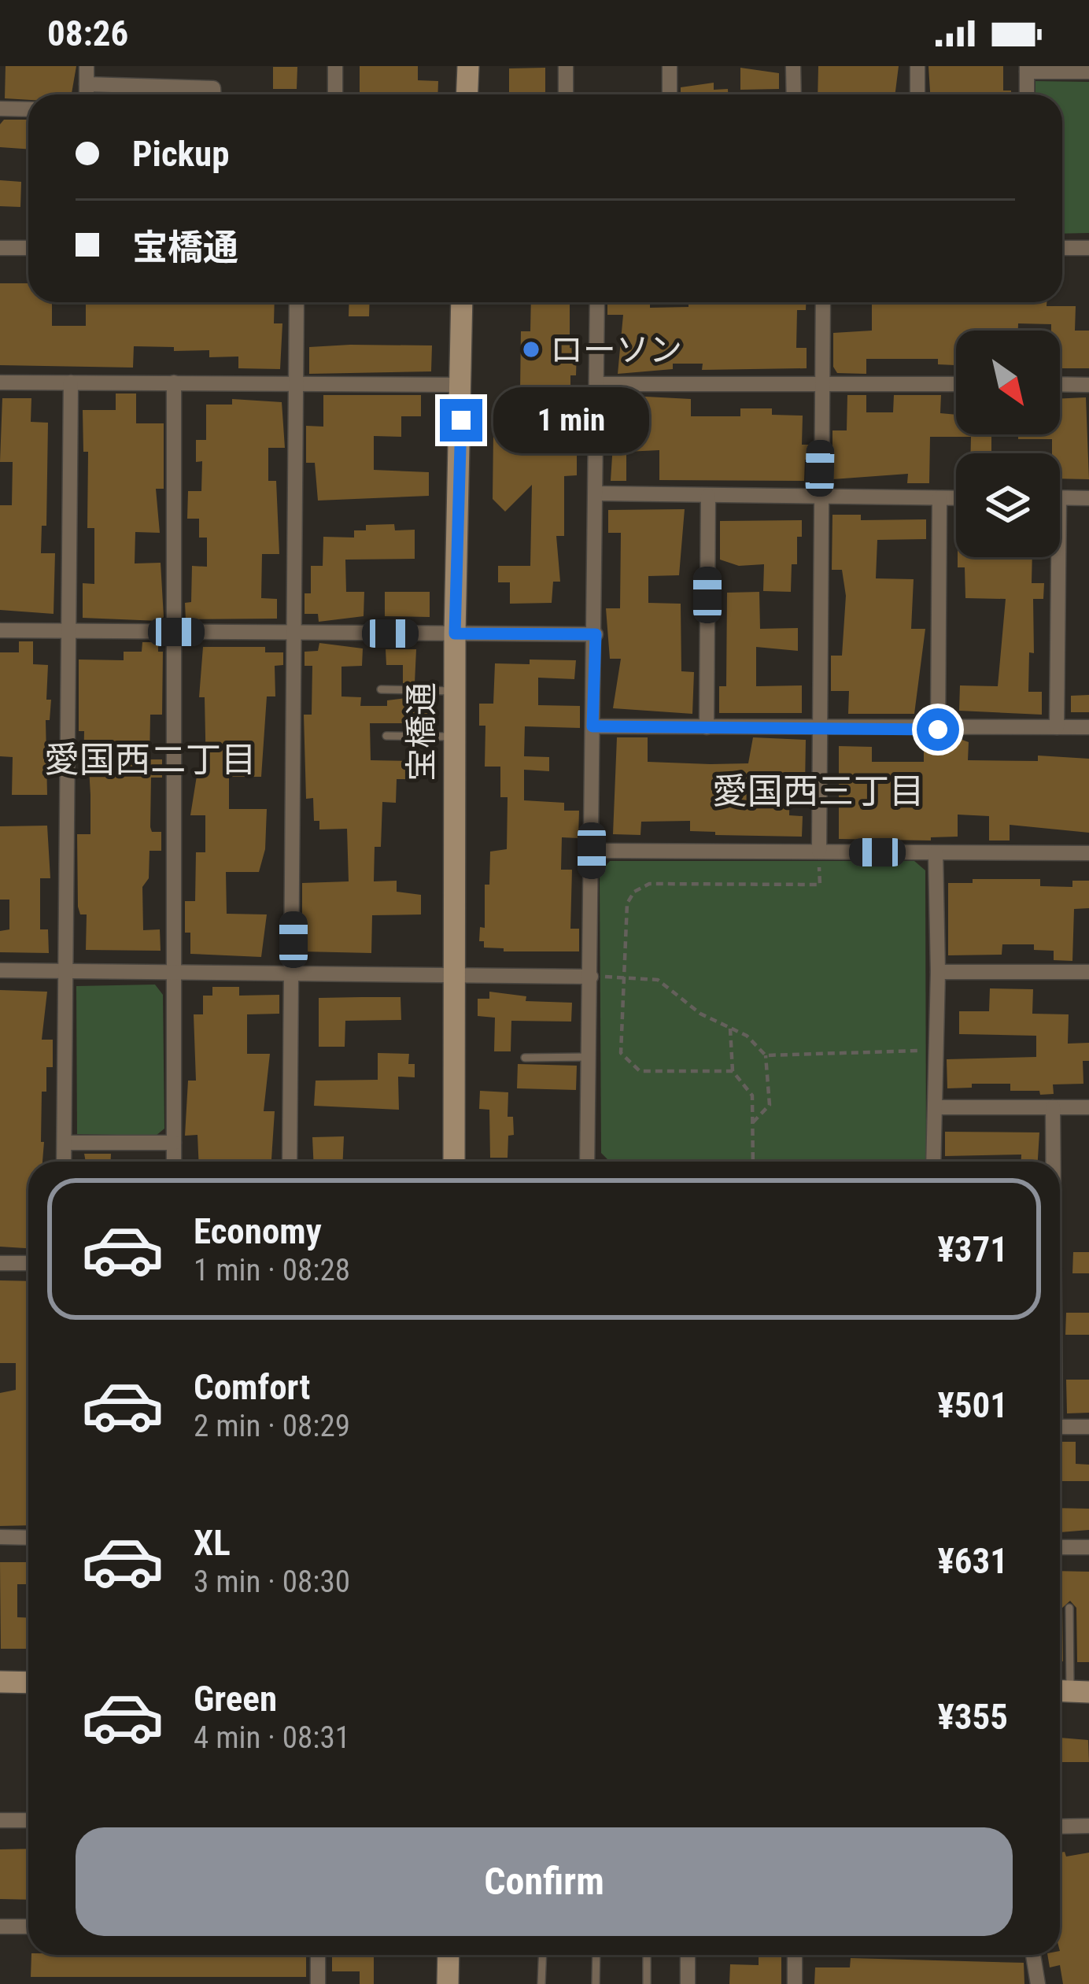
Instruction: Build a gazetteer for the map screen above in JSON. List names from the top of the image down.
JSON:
{
  "streets": {
    "street": ["宝橋通"]
  },
  "districts": ["愛国西二丁目", "愛国西三丁目"],
  "places": ["ローソン"],
  "north": "bottom right",
  "page": {
    "status": "08:26",
    "banner": ["Pickup", "宝橋通"],
    "bubble": "1 min",
    "list": [
      {
        "name": "Economy",
        "note": "1 min · 08:28",
        "value": "¥371"
      },
      {
        "name": "Comfort",
        "note": "2 min · 08:29",
        "value": "¥501"
      },
      {
        "name": "XL",
        "note": "3 min · 08:30",
        "value": "¥631"
      },
      {
        "name": "Green",
        "note": "4 min · 08:31",
        "value": "¥355"
      }
    ],
    "buttons": "Confirm"
  }
}
